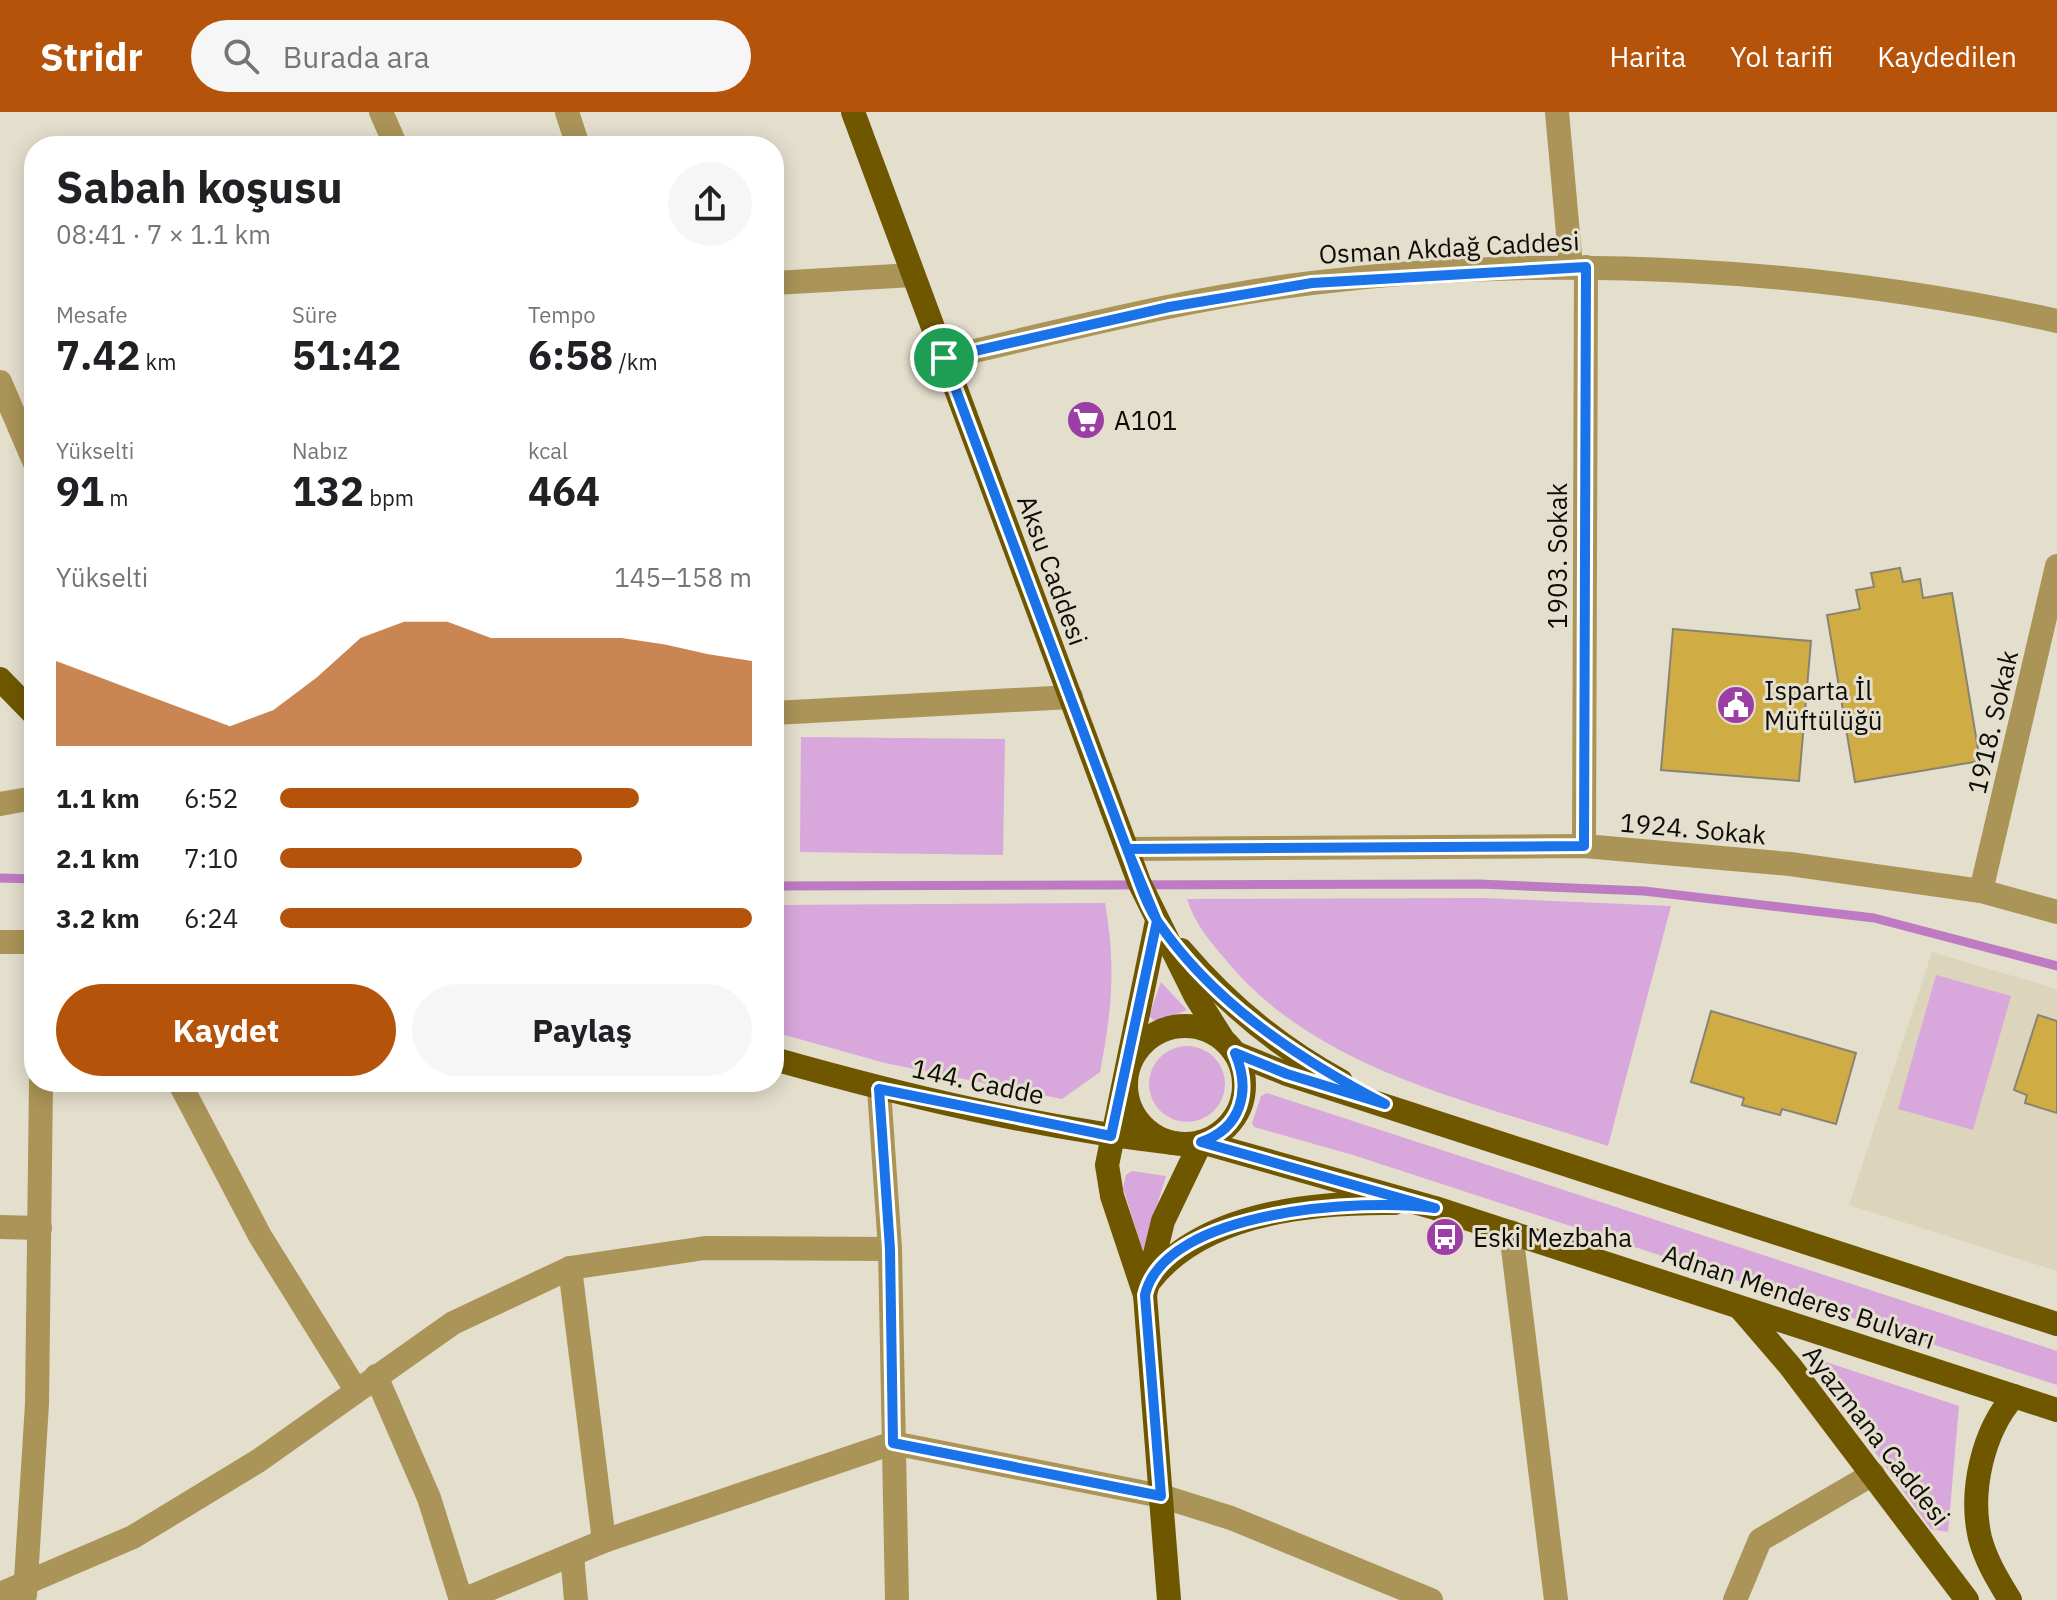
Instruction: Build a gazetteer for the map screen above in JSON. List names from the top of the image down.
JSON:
{
  "streets": {
    "main road": [
      "Aksu Caddesi",
      "144. Cadde",
      "Adnan Menderes Bulvarı",
      "Ayazmana Caddesi"
    ],
    "street": [
      "Osman Akdağ Caddesi",
      "1903. Sokak",
      "1918. Sokak",
      "1924. Sokak"
    ]
  },
  "crossings": [
    ["Osman Akdağ Caddesi", "1903. Sokak"],
    ["Osman Akdağ Caddesi", "Aksu Caddesi"],
    ["1903. Sokak", "1924. Sokak"],
    ["Aksu Caddesi", "1924. Sokak"],
    ["Aksu Caddesi", "144. Cadde"],
    ["Aksu Caddesi", "Adnan Menderes Bulvarı"],
    ["1918. Sokak", "1924. Sokak"],
    ["144. Cadde", "Adnan Menderes Bulvarı"],
    ["Adnan Menderes Bulvarı", "Ayazmana Caddesi"]
  ],
  "places": {
    "supermarket": ["A101"],
    "public building": ["Isparta İl Müftülüğü"],
    "bus stop": ["Eski Mezbaha"]
  },
  "page": {
    "header": "Stridr",
    "search": "Burada ara",
    "nav": ["Harita", "Yol tarifi", "Kaydedilen"],
    "heading": ["Sabah koşusu", "08:41 · 7 × 1.1 km"],
    "stats": [
      ["Mesafe", "7.42 km"],
      ["Süre", "51:42"],
      ["Tempo", "6:58 /km"],
      ["Yükselti", "91 m"],
      ["Nabız", "132 bpm"],
      ["kcal", "464"]
    ],
    "chart": ["Yükselti", "145–158 m"],
    "list": [
      {
        "name": "1.1 km",
        "note": "6:52"
      },
      {
        "name": "2.1 km",
        "note": "7:10"
      },
      {
        "name": "3.2 km",
        "note": "6:24"
      }
    ],
    "buttons": ["Kaydet", "Paylaş"]
  }
}
